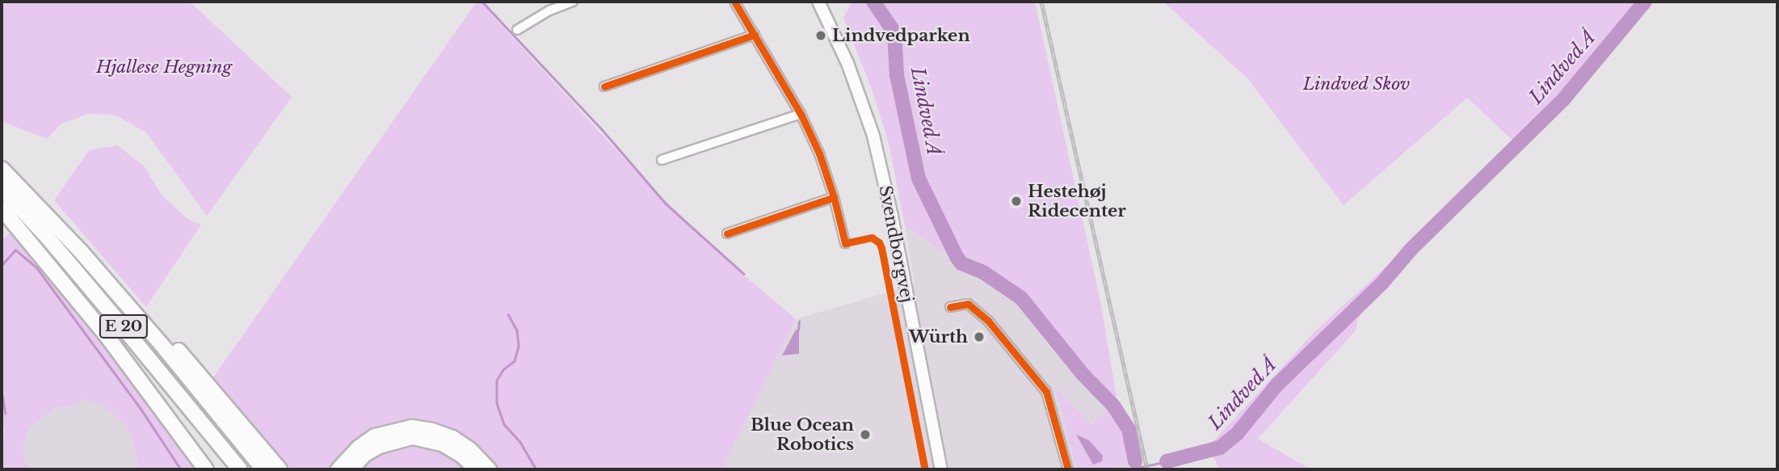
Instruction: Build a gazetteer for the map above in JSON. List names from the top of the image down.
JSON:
{
  "streets": {
    "highway": ["E 20"],
    "main road": ["Svendborgvej"]
  },
  "water": ["Lindved Å"],
  "parks": ["Hjallese Hegning", "Lindved Skov"],
  "places": [
    "Lindvedparken",
    "Hestehøj Ridecenter",
    "Würth",
    "Blue Ocean Robotics"
  ]
}
